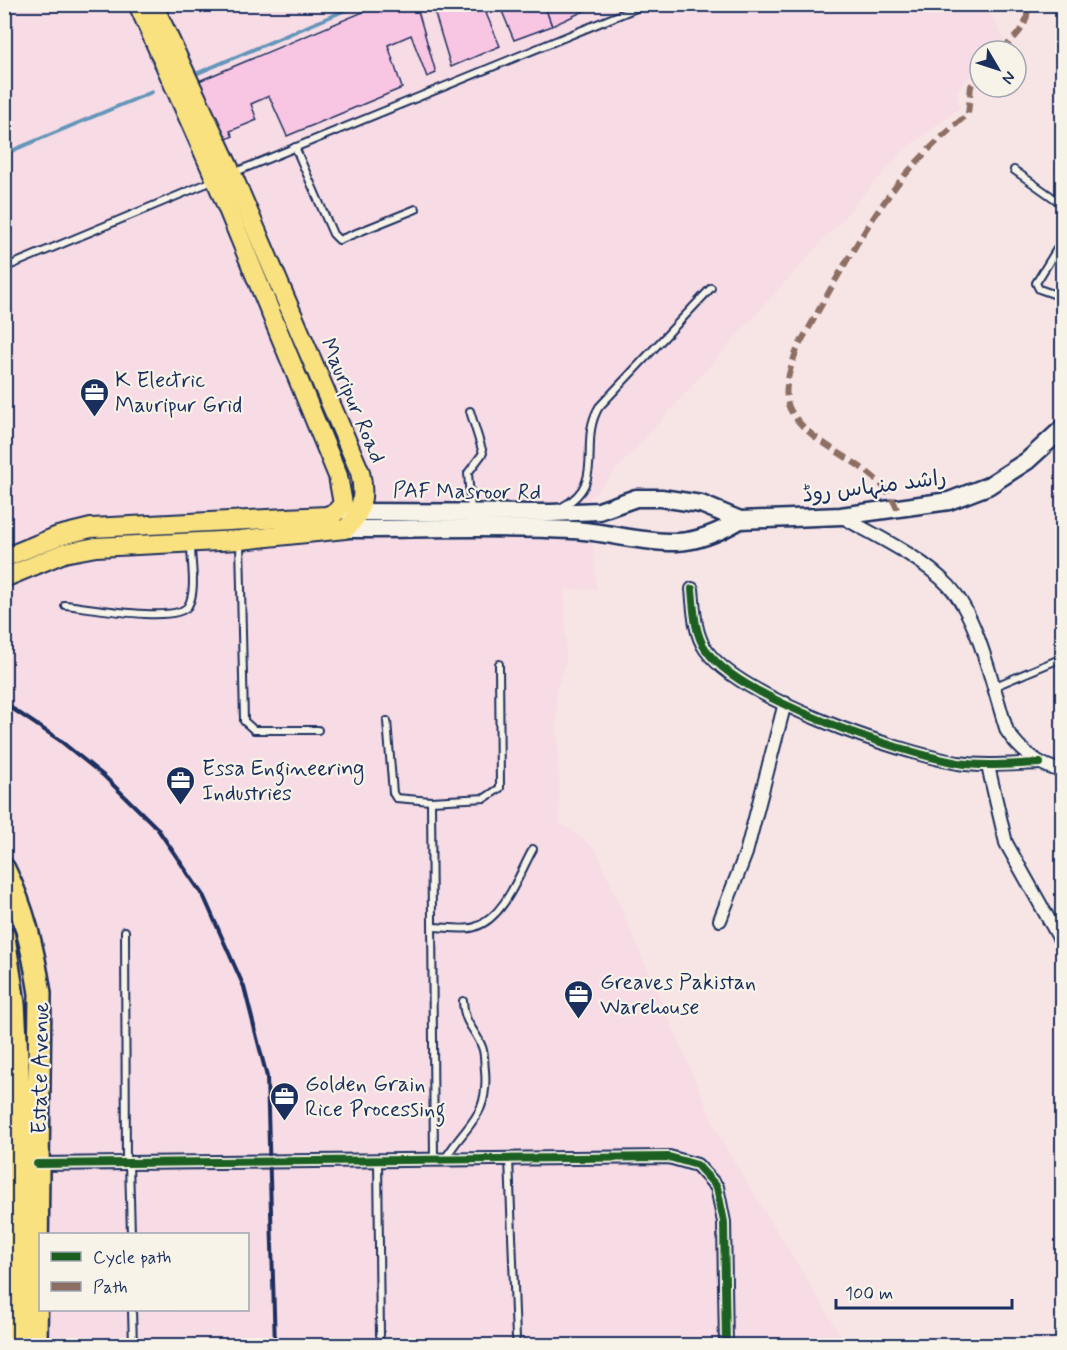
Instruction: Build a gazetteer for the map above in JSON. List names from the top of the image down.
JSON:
{
  "streets": {
    "highway": ["Estate Avenue"],
    "main road": ["Mauripur Road", "راشد منہاس روڈ", "PAF Masroor Rd"]
  },
  "crossings": [
    ["Mauripur Road", "PAF Masroor Rd"],
    ["راشد منہاس روڈ", "PAF Masroor Rd"]
  ],
  "places": {
    "office": [
      "K Electric Mauripur Grid",
      "Essa Engineering Industries",
      "Greaves Pakistan Warehouse",
      "Golden Grain Rice Processing"
    ]
  },
  "legend": ["Cycle path", "Path"],
  "scale_bar": "100 m",
  "north": "bottom right"
}
